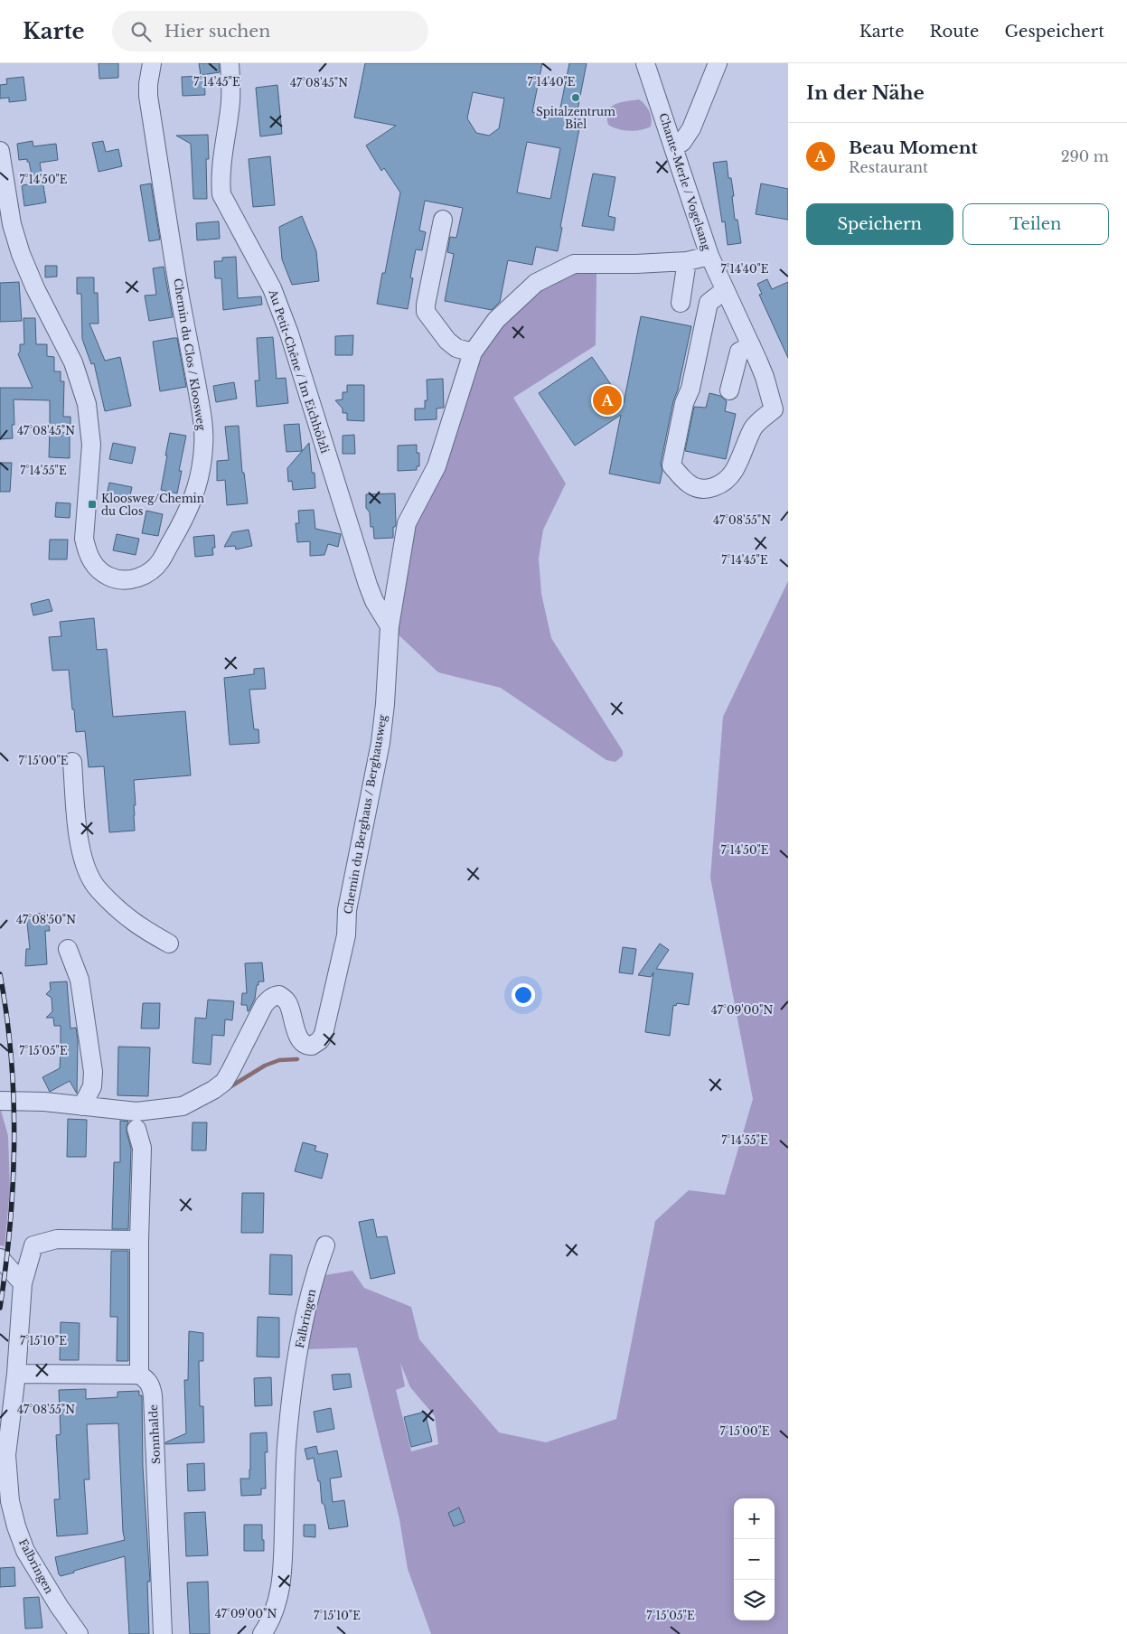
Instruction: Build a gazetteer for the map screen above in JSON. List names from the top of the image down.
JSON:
{
  "streets": {
    "street": [
      "Chante-Merle / Vogelsang",
      "Chemin du Clos / Kloosweg",
      "Au Petit-Chêne / Im Eichhölzli",
      "Chemin du Berghaus / Berghausweg",
      "Falbringen",
      "Sonnhalde"
    ]
  },
  "crossings": [
    ["Chante-Merle / Vogelsang", "Chemin du Berghaus / Berghausweg"],
    ["Au Petit-Chêne / Im Eichhölzli", "Chemin du Berghaus / Berghausweg"]
  ],
  "places": {
    "other": ["Spitalzentrum Biel"],
    "transit": ["Kloosweg/Chemin du Clos"]
  },
  "page": {
    "header": "Karte",
    "search": "Hier suchen",
    "nav": ["Karte", "Route", "Gespeichert"],
    "heading": "In der Nähe",
    "list": [
      {
        "mark": "A",
        "name": "Beau Moment",
        "note": "Restaurant",
        "value": "290 m"
      }
    ],
    "buttons": ["Speichern", "Teilen"],
    "pins": "A",
    "map_buttons": ["+", "−"]
  },
  "coordinates": [
    "7°14'45\"E",
    "7°14'40\"E",
    "47°08'45\"N",
    "7°14'50\"E",
    "7°14'55\"E",
    "47°08'55\"N",
    "7°15'00\"E",
    "47°08'50\"N",
    "47°09'00\"N",
    "7°15'05\"E",
    "7°15'10\"E"
  ]
}
